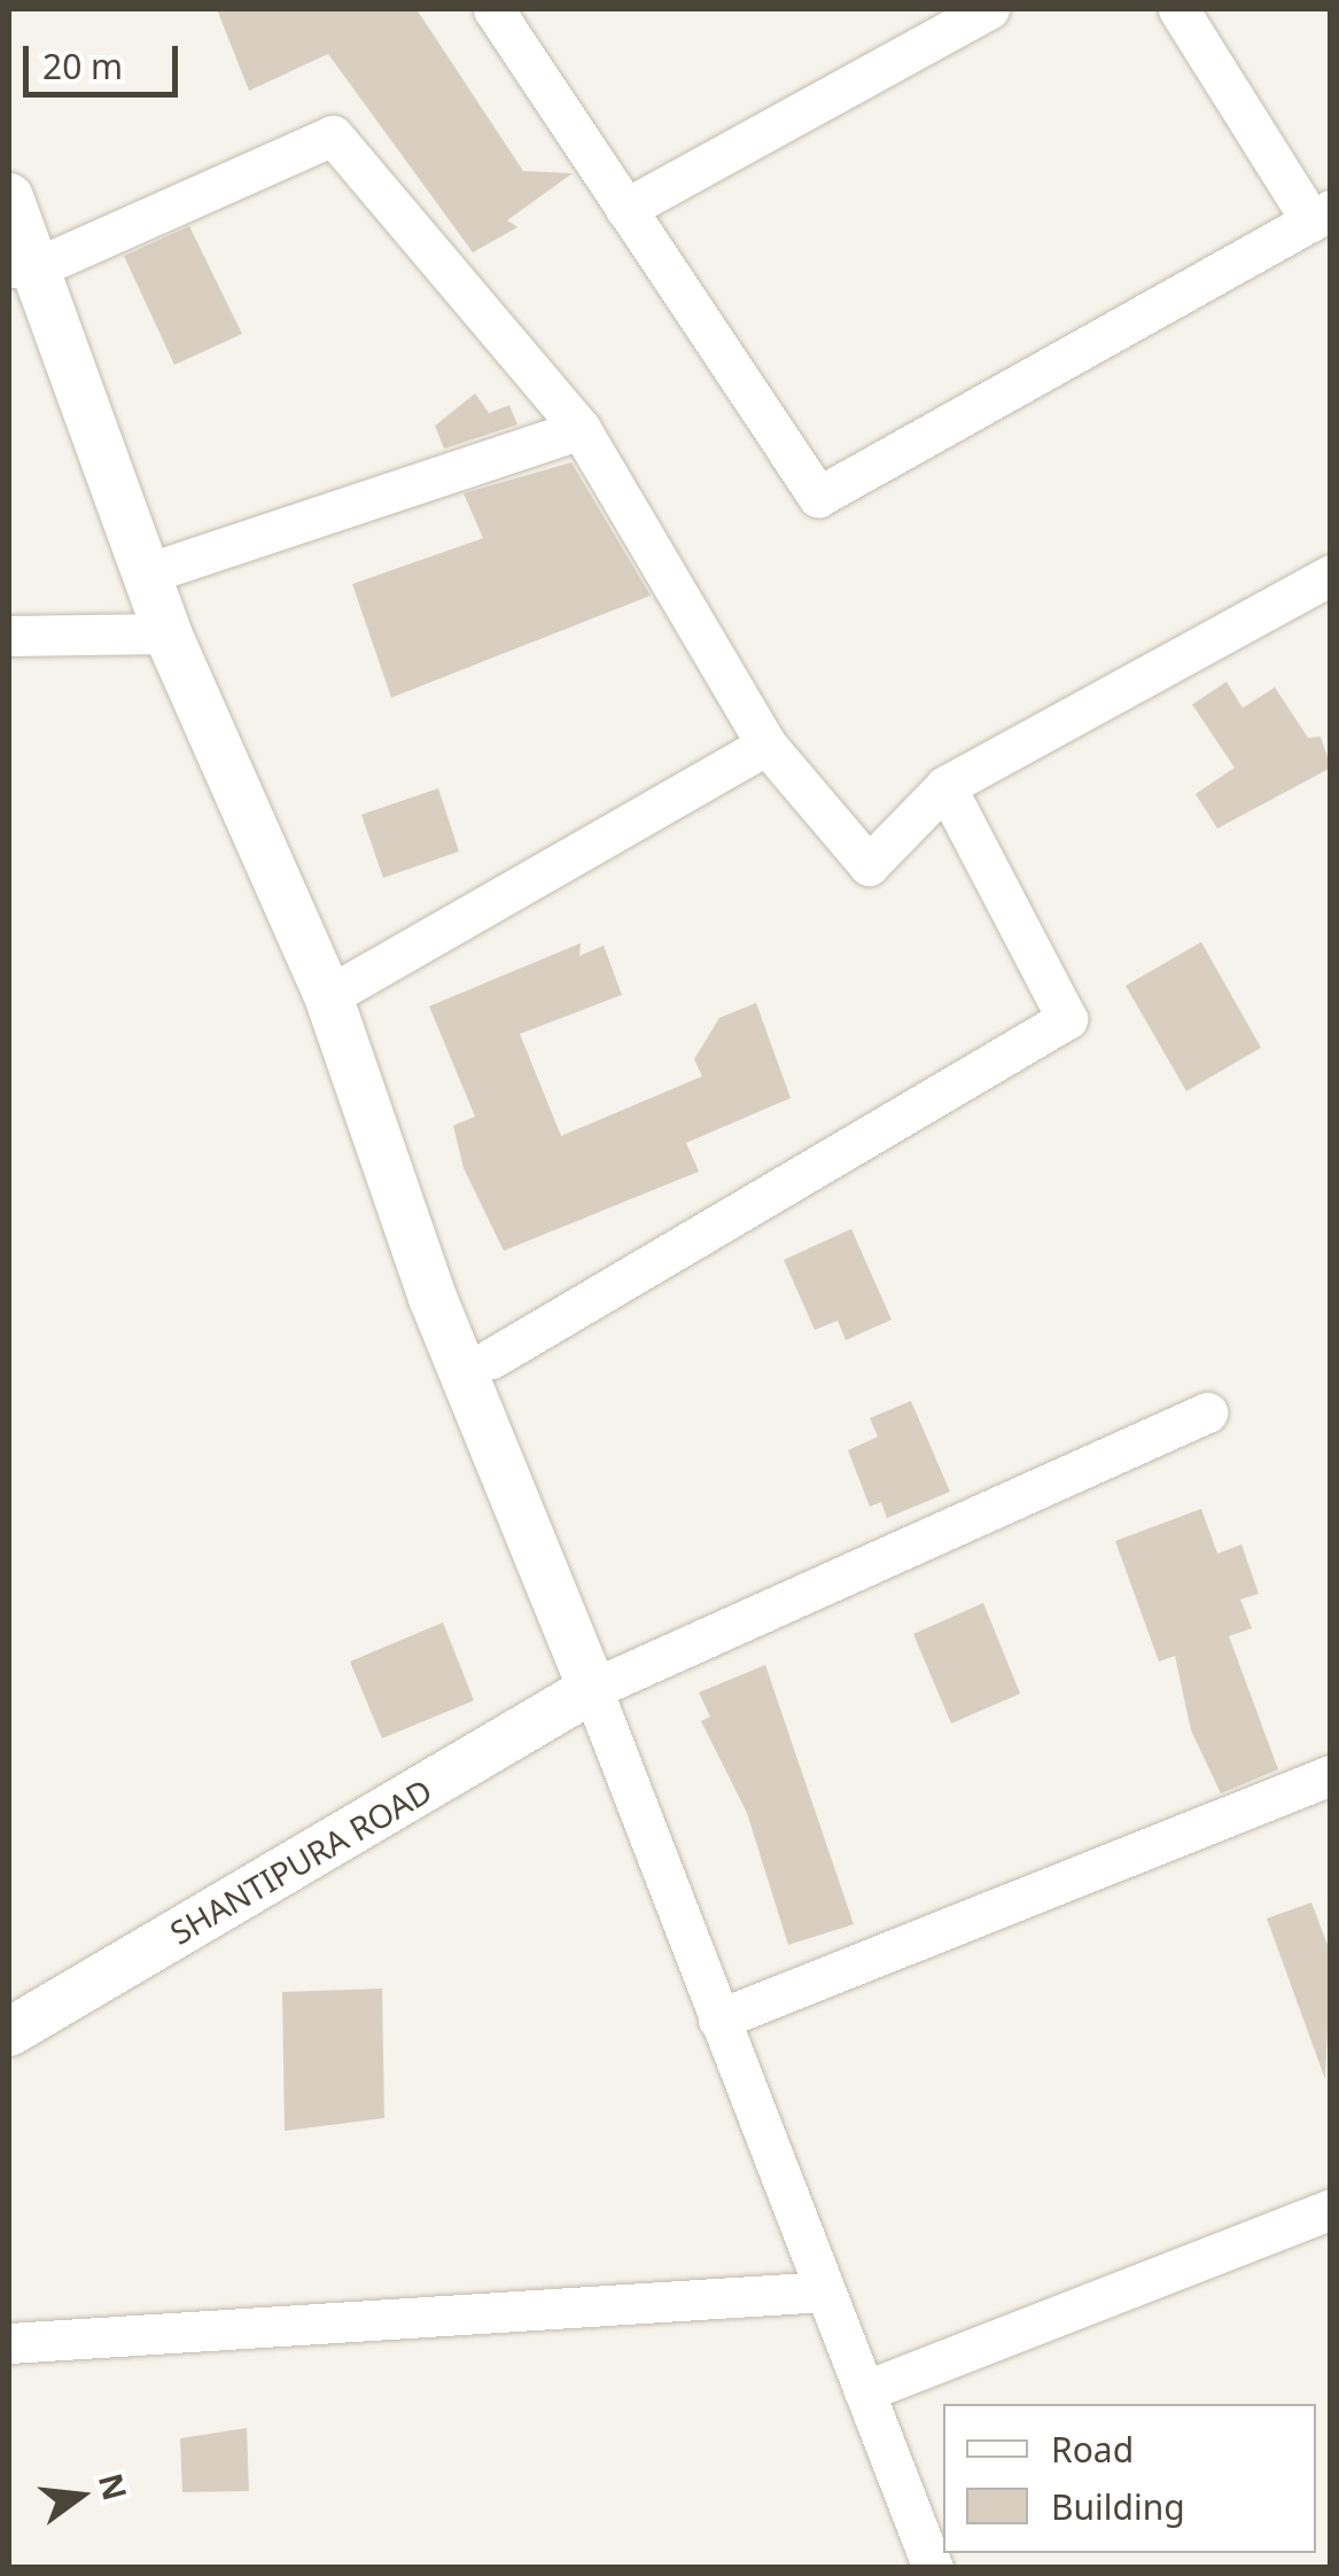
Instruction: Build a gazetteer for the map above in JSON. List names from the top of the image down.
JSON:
{
  "streets": {
    "street": ["SHANTIPURA ROAD"]
  },
  "legend": ["Road", "Building"],
  "scale_bar": "20 m",
  "north": "right"
}
